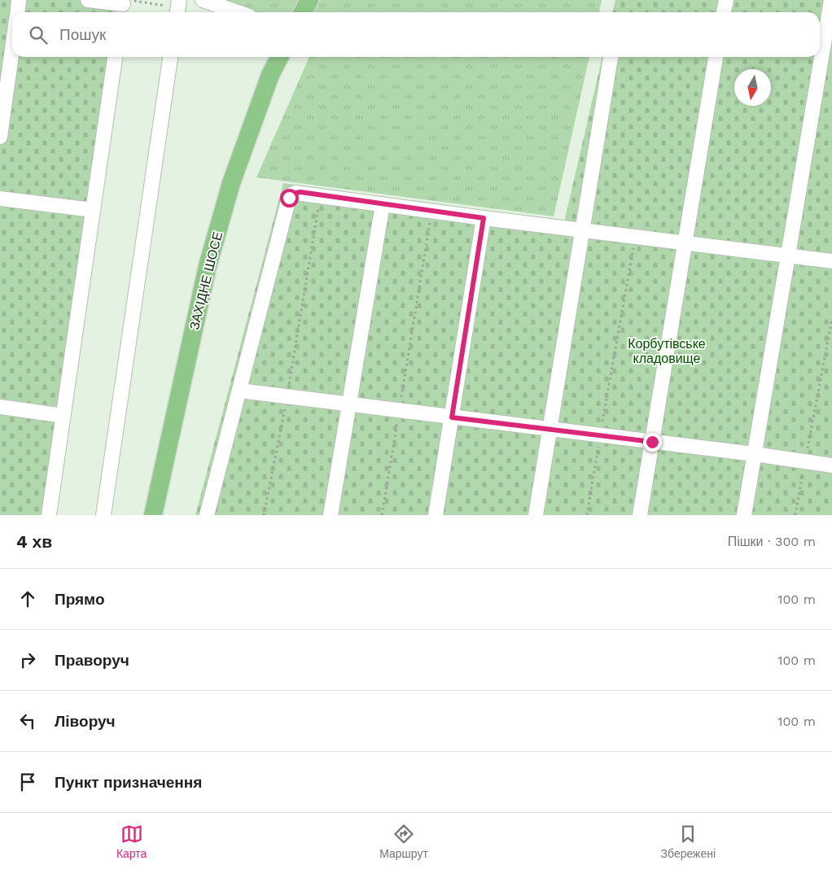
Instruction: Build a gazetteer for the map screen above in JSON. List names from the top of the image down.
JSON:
{
  "streets": {
    "main road": ["ЗАХІДНЕ ШОСЕ"]
  },
  "parks": ["Корбутівське кладовище"],
  "north": "bottom",
  "page": {
    "search": "Пошук",
    "heading": ["4 хв", "Пішки · 300 m"],
    "list": [
      ["Прямо", "100 m"],
      ["Праворуч", "100 m"],
      ["Ліворуч", "100 m"],
      "Пункт призначення"
    ],
    "nav": ["Карта", "Маршрут", "Збережені"]
  }
}
